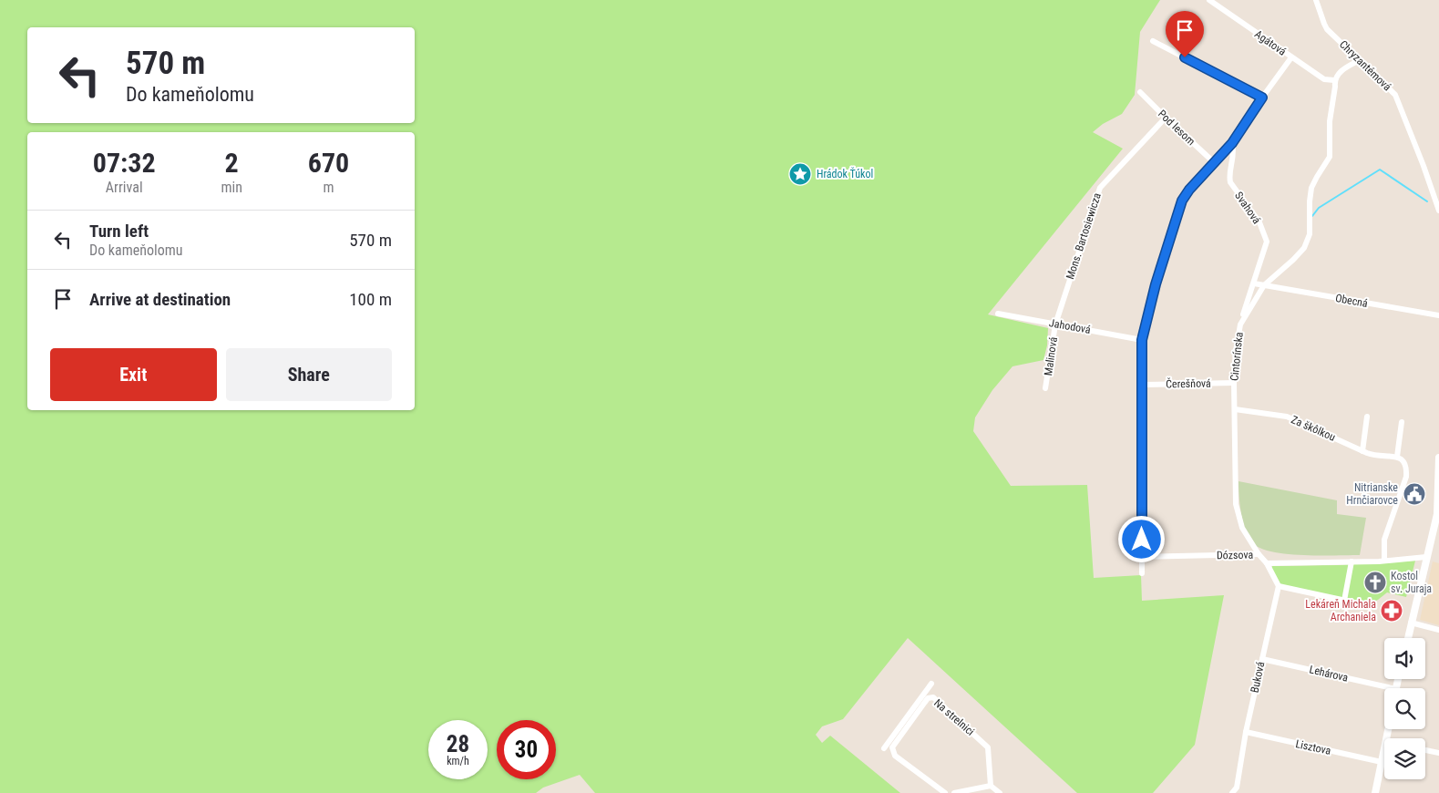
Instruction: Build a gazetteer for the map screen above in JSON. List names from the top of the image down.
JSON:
{
  "streets": {
    "street": [
      "Agátová",
      "Chryzantémová",
      "Pod lesom",
      "Svahová",
      "Mons. Bartosiewicza",
      "Obecná",
      "Jahodová",
      "Malinová",
      "Cintorínska",
      "Čerešňová",
      "Za škôlkou",
      "Dózsova",
      "Lehárova",
      "Buková",
      "Na strelnici",
      "Lisztova"
    ]
  },
  "crossings": [
    ["Agátová", "Cintorínska"],
    ["Pod lesom", "Mons. Bartosiewicza"],
    ["Svahová", "Obecná"],
    ["Svahová", "Cintorínska"],
    ["Mons. Bartosiewicza", "Jahodová"],
    ["Mons. Bartosiewicza", "Malinová"],
    ["Obecná", "Cintorínska"],
    ["Jahodová", "Malinová"],
    ["Cintorínska", "Čerešňová"],
    ["Cintorínska", "Za škôlkou"],
    ["Cintorínska", "Dózsova"],
    ["Lehárova", "Buková"],
    ["Buková", "Lisztova"]
  ],
  "places": {
    "place": ["Hrádok Ťúkol"],
    "public building": ["Nitrianske Hrnčiarovce"],
    "church": ["Kostol sv. Juraja"],
    "pharmacy": ["Lekáreň Michala Archaniela"]
  },
  "page": {
    "turn": ["570 m", "Do kameňolomu"],
    "eta": [
      "07:32",
      "Arrival",
      "2",
      "min",
      "670",
      "m"
    ],
    "list": [
      {
        "name": "Turn left",
        "note": "Do kameňolomu",
        "value": "570 m"
      },
      {
        "name": "Arrive at destination",
        "value": "100 m"
      }
    ],
    "buttons": ["Exit", "Share"],
    "speed": "28 km/h",
    "limit": "30"
  }
}
